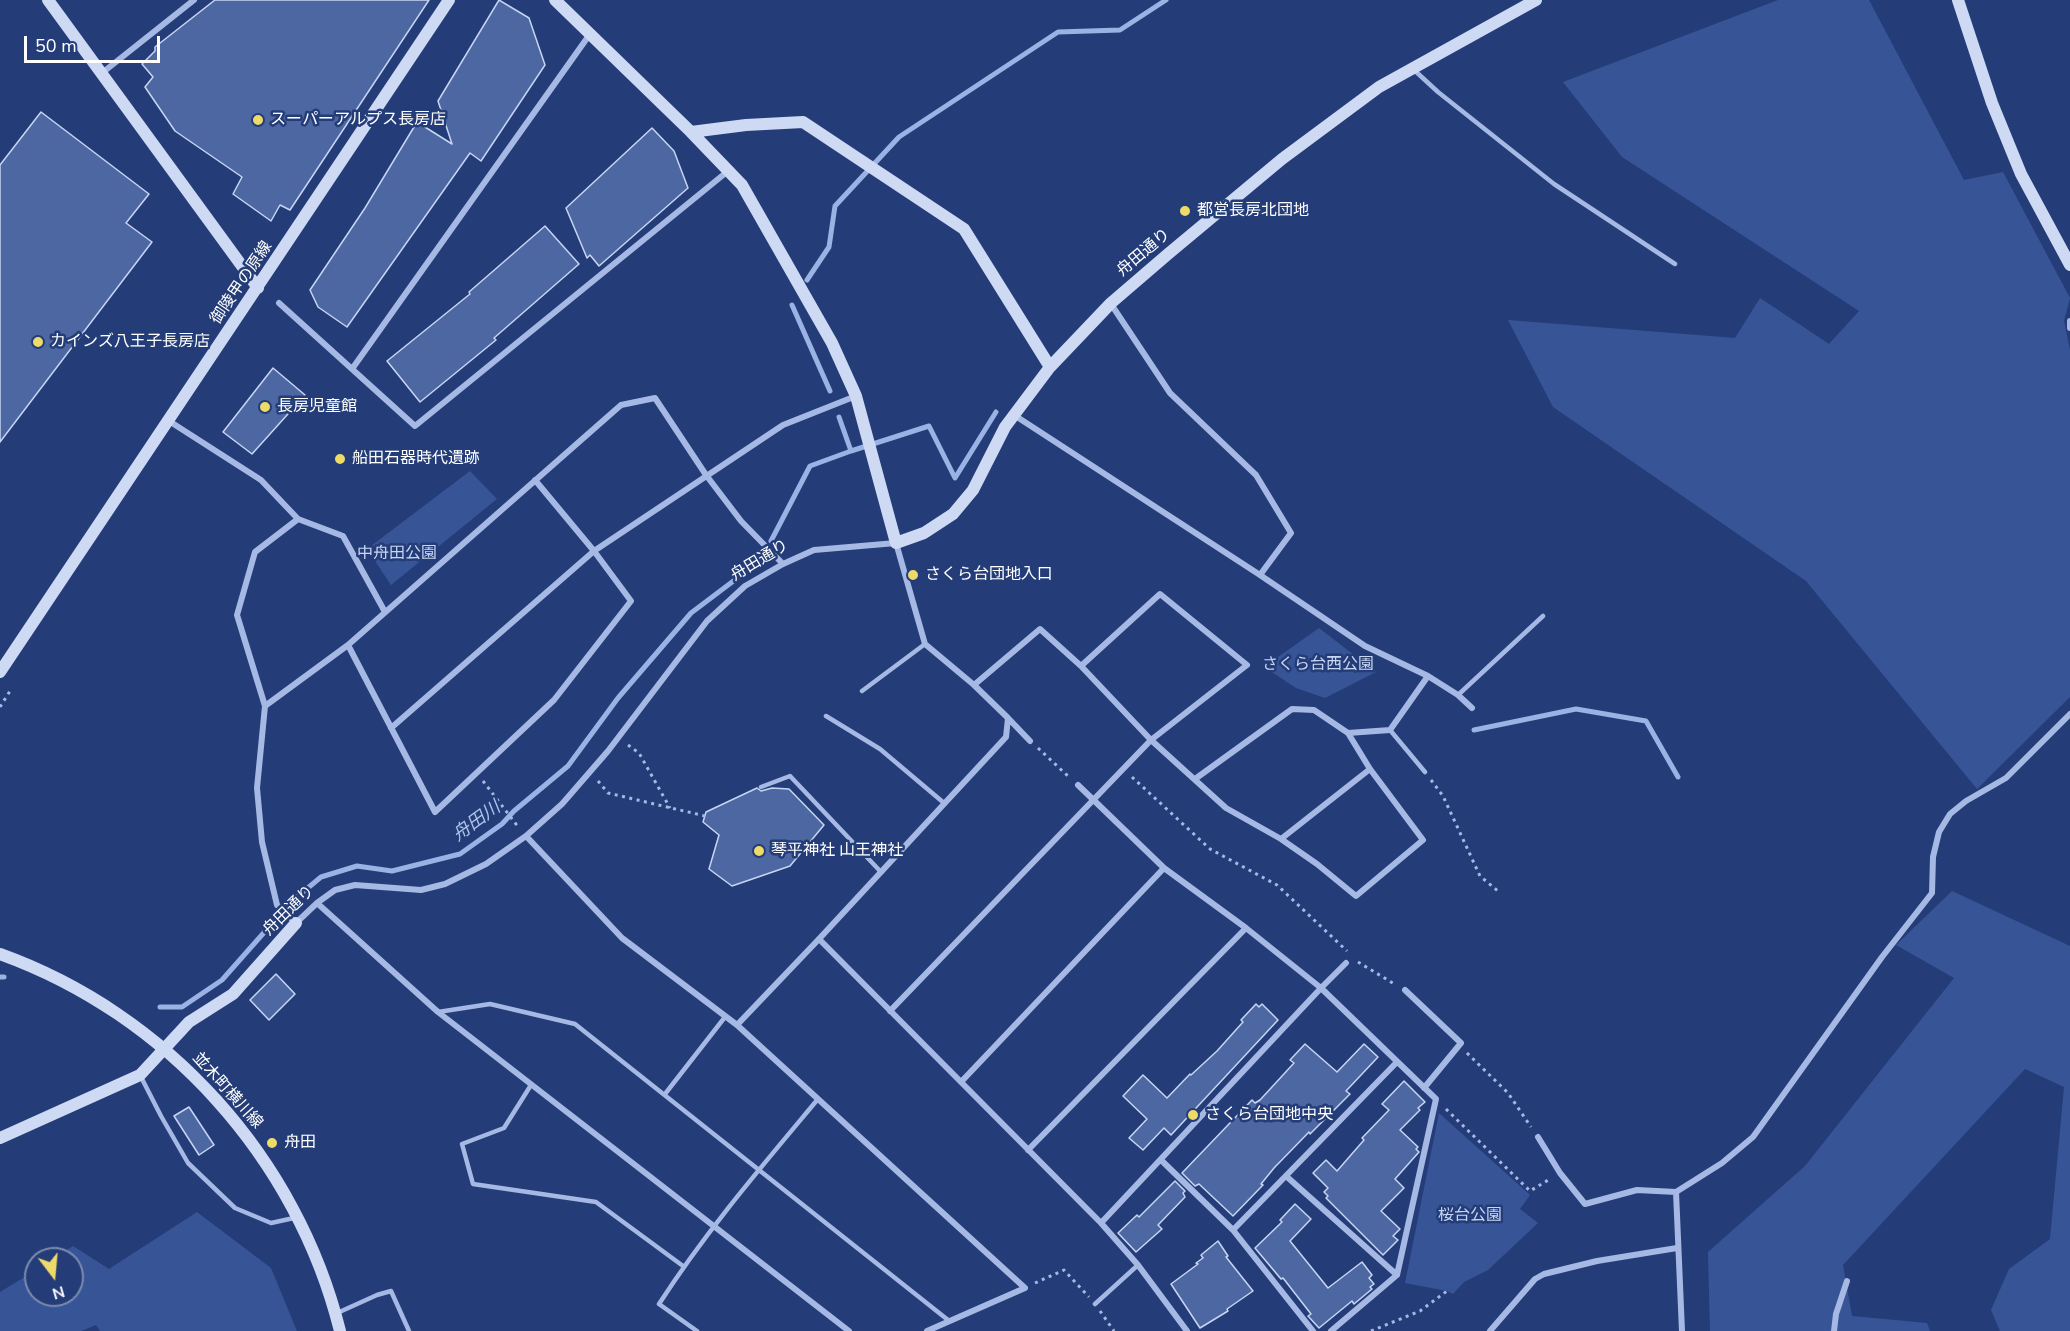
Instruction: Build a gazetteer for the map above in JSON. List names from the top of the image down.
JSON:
{
  "streets": {
    "street": ["舟田通り", "御陵甲の原線", "並木町横川線"]
  },
  "crossings": [
    ["舟田通り", "並木町横川線"]
  ],
  "water": ["舟田川"],
  "parks": ["中舟田公園", "さくら台西公園", "桜台公園"],
  "places": [
    "スーパーアルプス長房店",
    "都営長房北団地",
    "カインズ八王子長房店",
    "長房児童館",
    "船田石器時代遺跡",
    "さくら台団地入口",
    "琴平神社 山王神社",
    "さくら台団地中央",
    "舟田"
  ],
  "scale_bar": "50 m",
  "north": "bottom"
}
